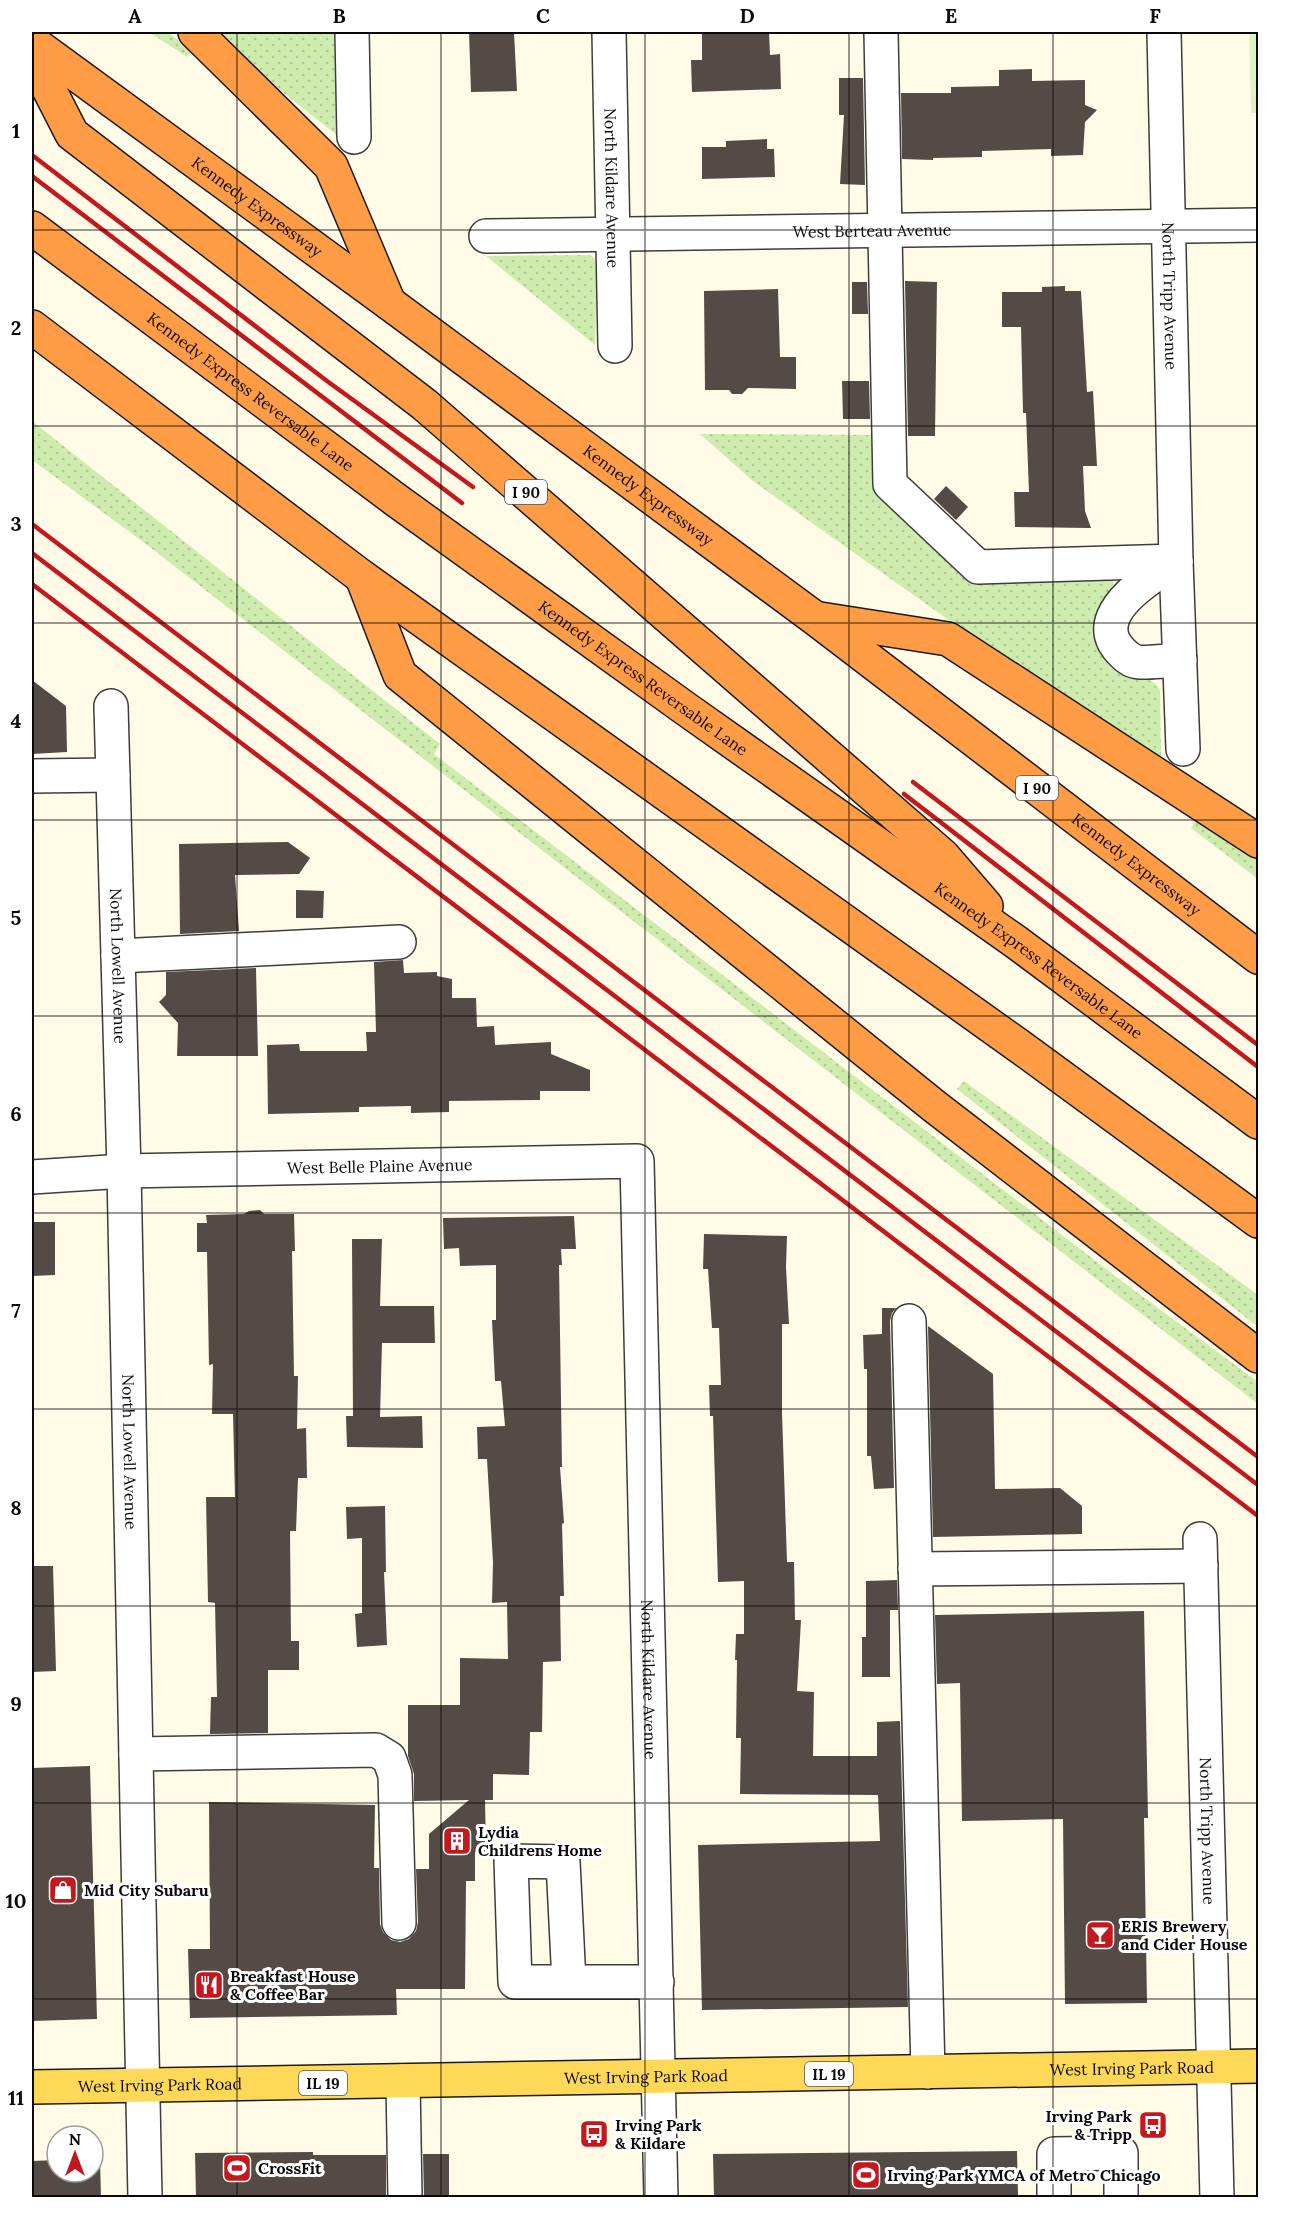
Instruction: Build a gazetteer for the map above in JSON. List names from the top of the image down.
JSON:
{
  "streets": {
    "highway": ["Kennedy Expressway", "Kennedy Express Reversable Lane", "I 90"],
    "main road": ["West Irving Park Road", "IL 19"],
    "street": [
      "North Kildare Avenue",
      "West Berteau Avenue",
      "North Tripp Avenue",
      "North Lowell Avenue",
      "West Belle Plaine Avenue"
    ]
  },
  "crossings": [
    ["North Kildare Avenue", "West Berteau Avenue"],
    ["North Kildare Avenue", "West Belle Plaine Avenue"],
    ["North Kildare Avenue", "West Irving Park Road"],
    ["West Berteau Avenue", "North Tripp Avenue"],
    ["North Tripp Avenue", "West Irving Park Road"],
    ["Kennedy Express Reversable Lane", "I 90"],
    ["North Lowell Avenue", "West Belle Plaine Avenue"],
    ["North Lowell Avenue", "West Irving Park Road"]
  ],
  "places": {
    "building": ["Lydia Childrens Home"],
    "shop": ["Mid City Subaru"],
    "bar": ["ERIS Brewery and Cider House"],
    "restaurant": ["Breakfast House & Coffee Bar"],
    "bus stop": ["Irving Park & Tripp", "Irving Park & Kildare"],
    "sports": ["CrossFit", "Irving Park YMCA of Metro Chicago"]
  },
  "north": "top",
  "grid": {
    "columns": [
      "A",
      "B",
      "C",
      "D",
      "E",
      "F"
    ],
    "rows": [
      "1",
      "2",
      "3",
      "4",
      "5",
      "6",
      "7",
      "8",
      "9",
      "10",
      "11"
    ]
  }
}
